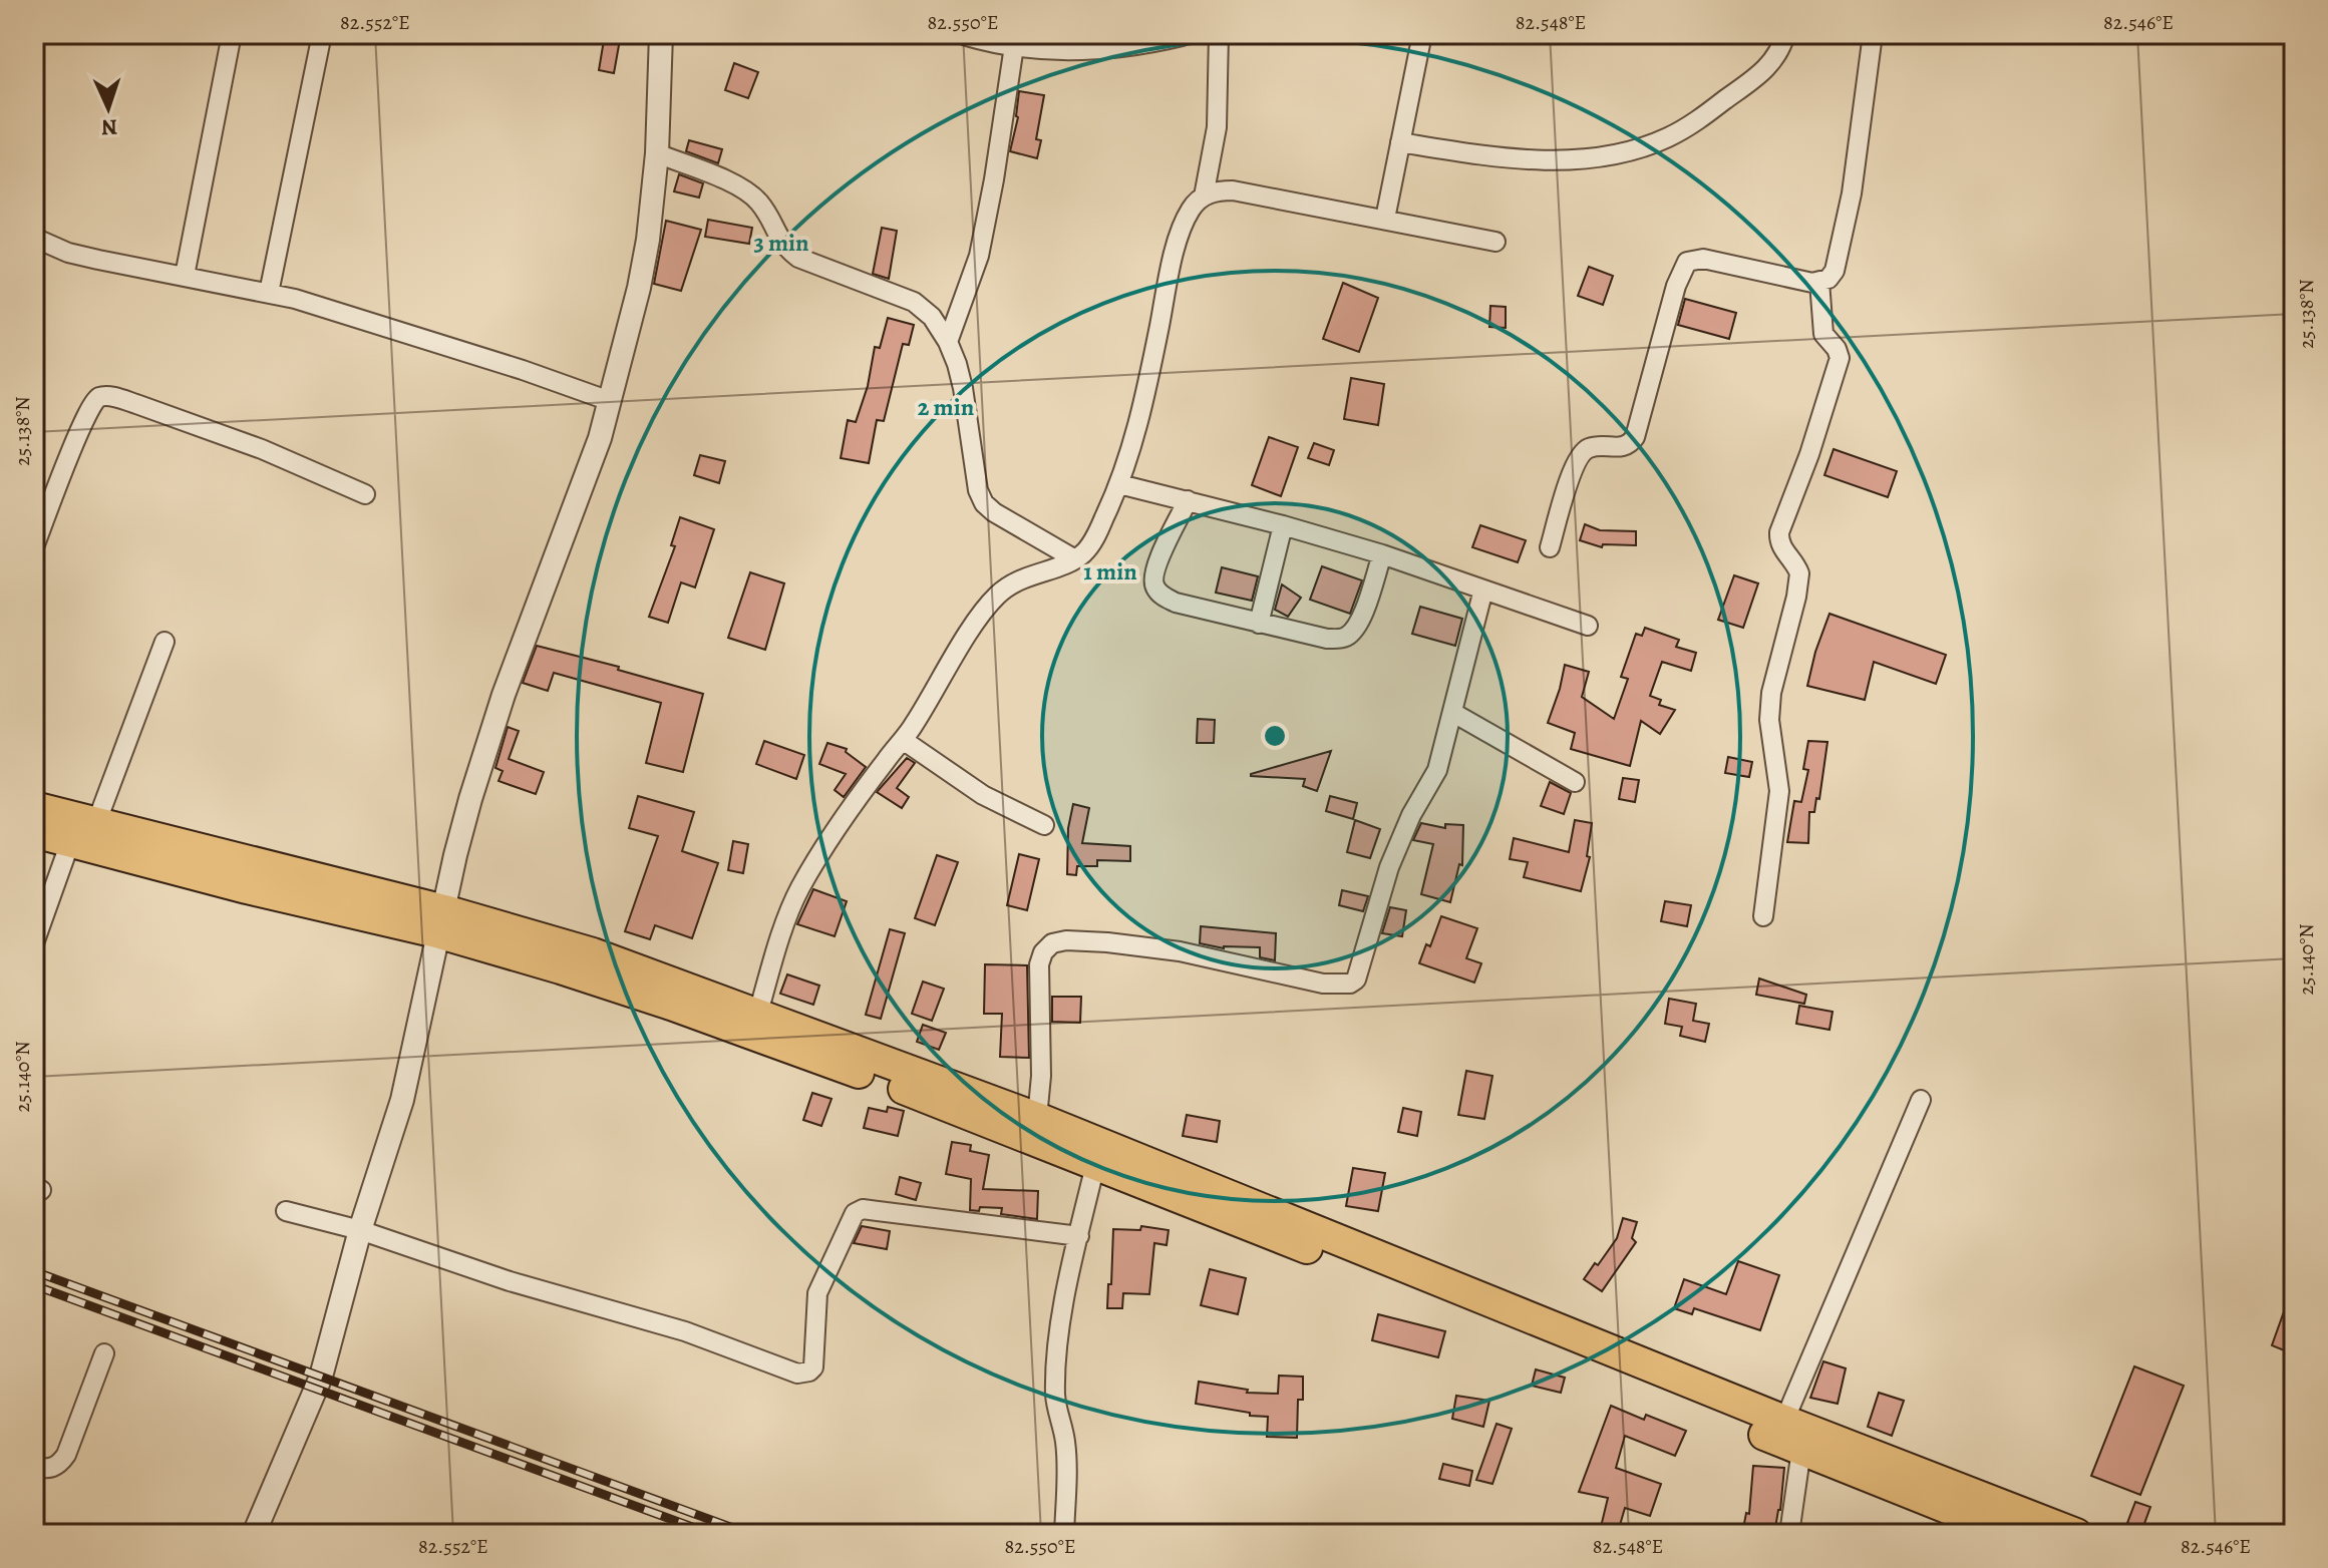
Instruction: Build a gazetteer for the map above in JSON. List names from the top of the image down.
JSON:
{
  "north": "bottom",
  "coordinates": [
    "82.552°E",
    "82.550°E",
    "82.548°E",
    "82.546°E",
    "25.138°N",
    "25.140°N"
  ],
  "rings": ["3 min", "2 min", "1 min"]
}
